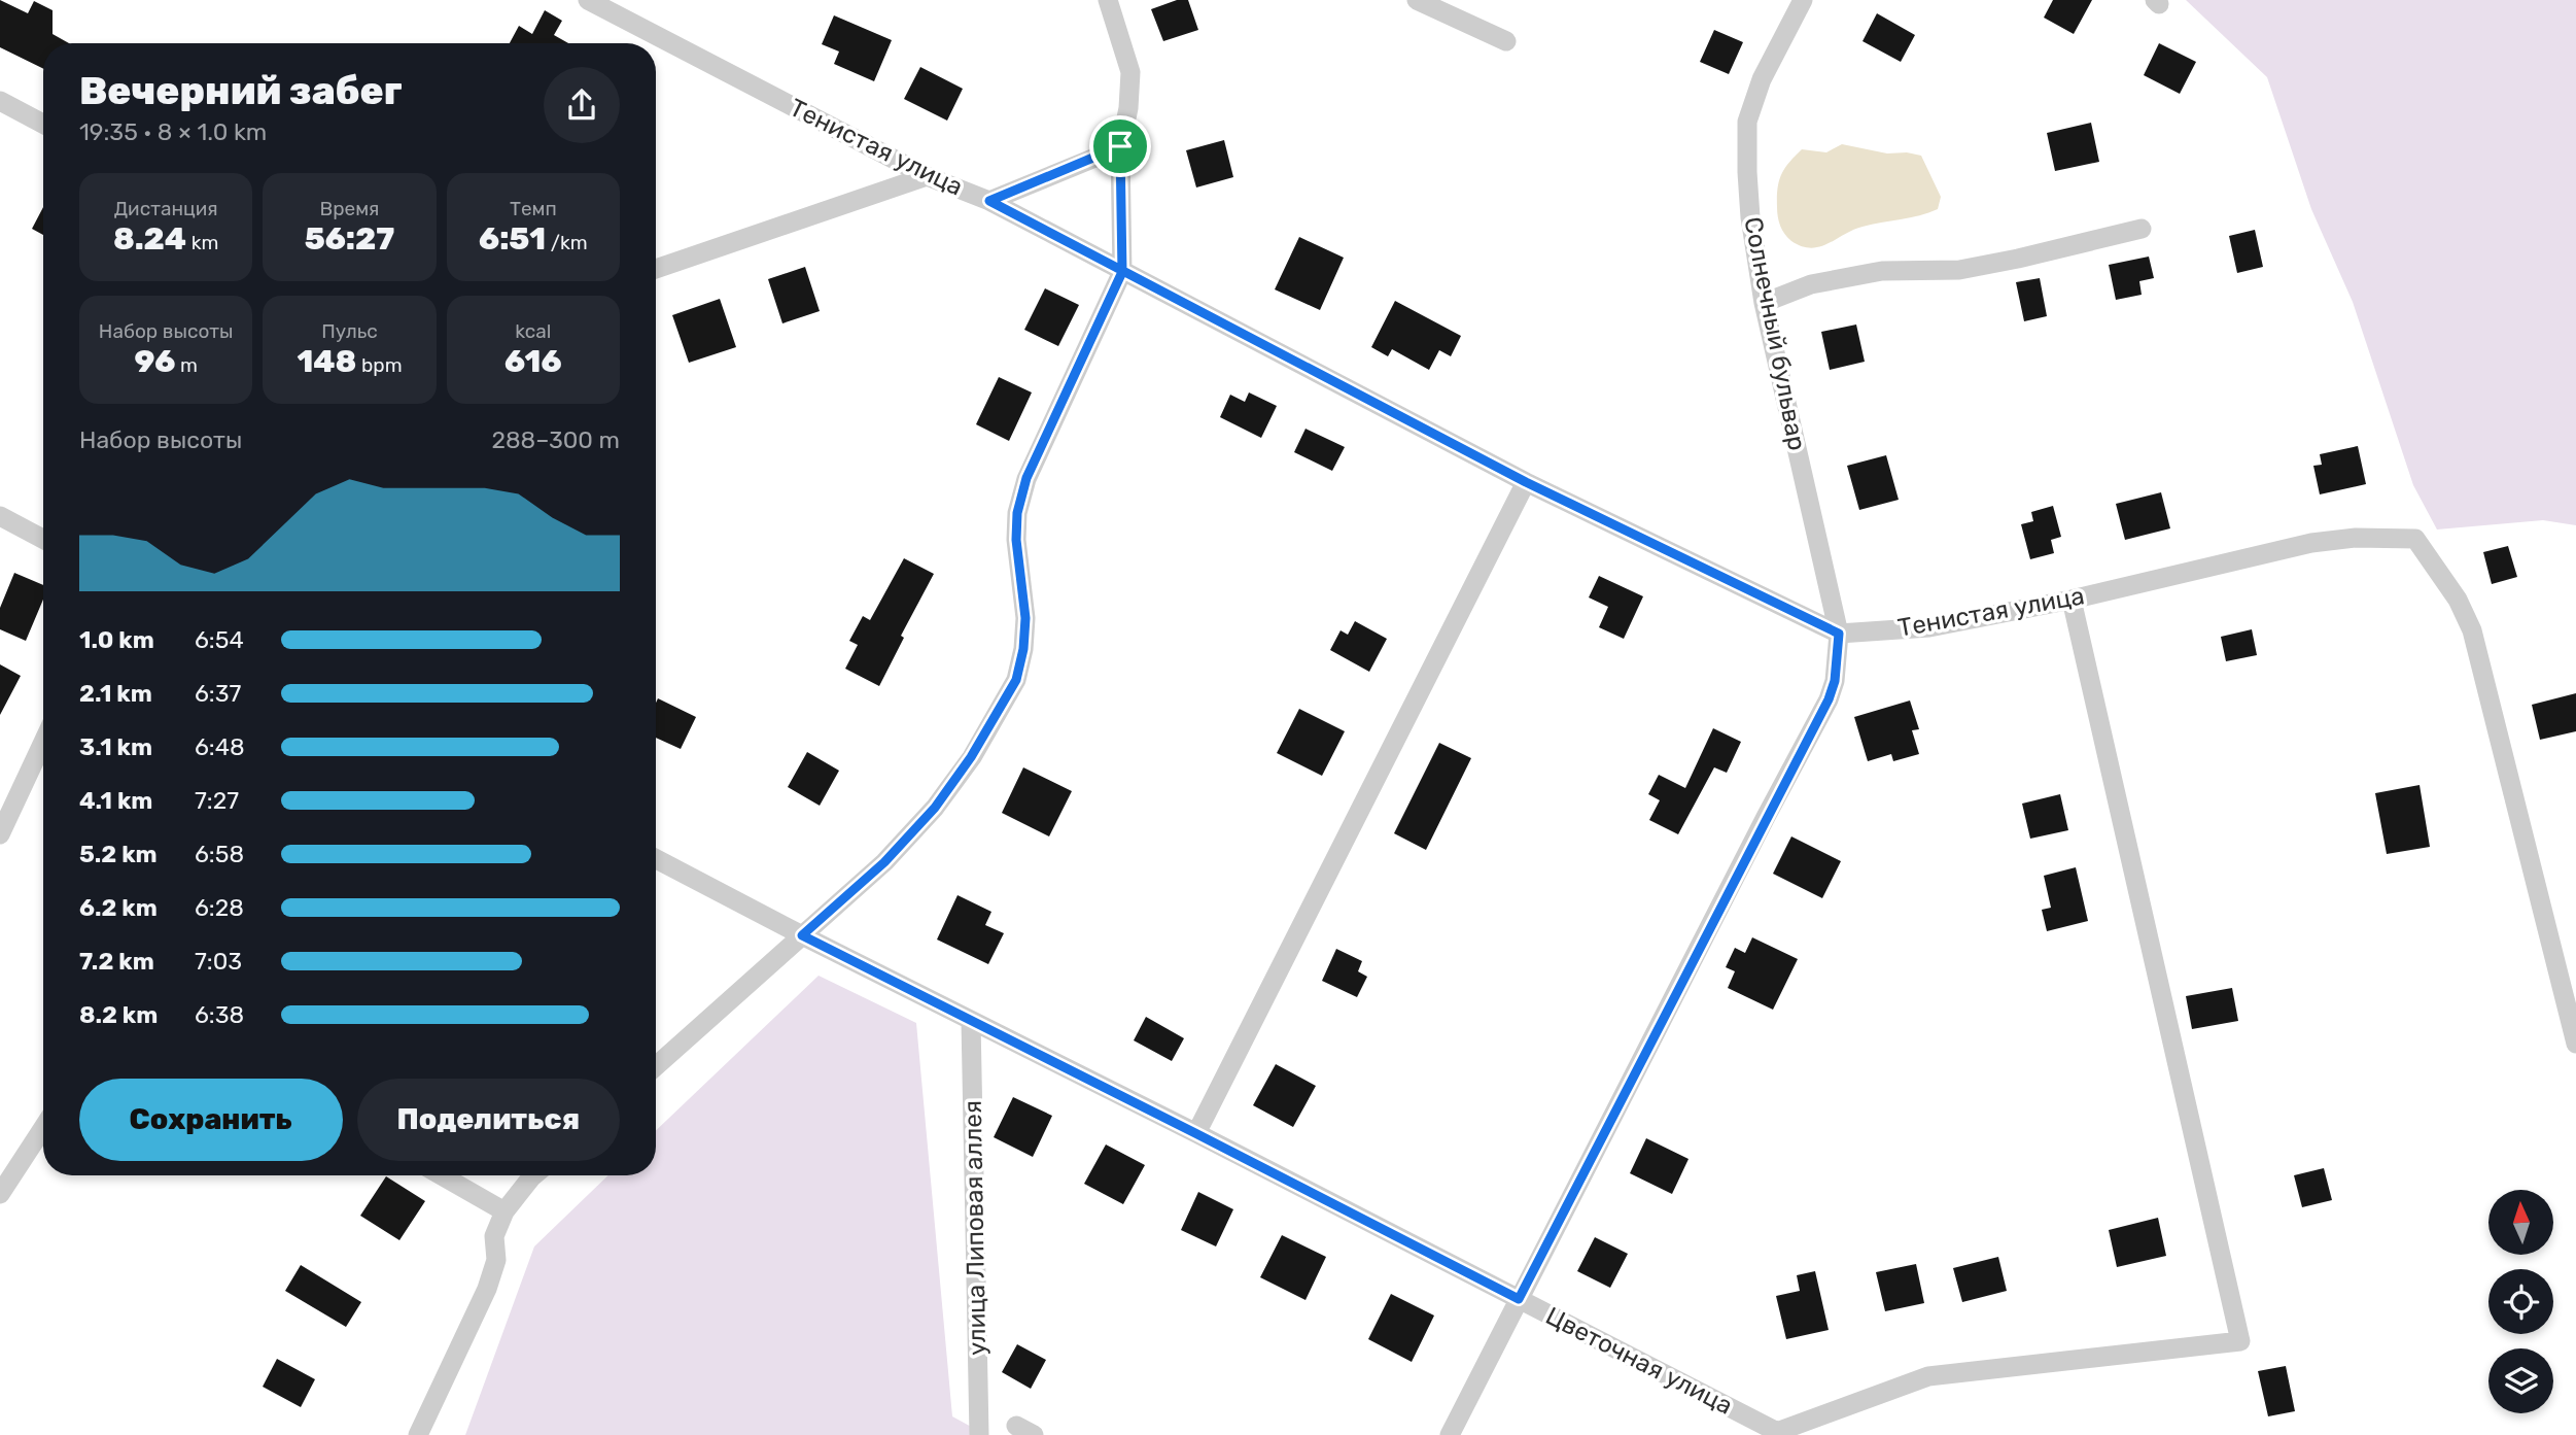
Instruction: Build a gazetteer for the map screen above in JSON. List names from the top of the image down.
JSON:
{
  "streets": {
    "street": [
      "Тенистая улица",
      "Солнечный бульвар",
      "улица Липовая аллея",
      "Цветочная улица"
    ]
  },
  "crossings": [
    ["Тенистая улица", "Солнечный бульвар"],
    ["Солнечный бульвар", "Цветочная улица"],
    ["улица Липовая аллея", "Цветочная улица"]
  ],
  "north": "top",
  "page": {
    "heading": ["Вечерний забег", "19:35 · 8 × 1.0 km"],
    "stats": [
      ["Дистанция", "8.24 km"],
      ["Время", "56:27"],
      ["Темп", "6:51 /km"],
      ["Набор высоты", "96 m"],
      ["Пульс", "148 bpm"],
      ["kcal", "616"]
    ],
    "chart": ["Набор высоты", "288–300 m"],
    "list": [
      {
        "name": "1.0 km",
        "note": "6:54"
      },
      {
        "name": "2.1 km",
        "note": "6:37"
      },
      {
        "name": "3.1 km",
        "note": "6:48"
      },
      {
        "name": "4.1 km",
        "note": "7:27"
      },
      {
        "name": "5.2 km",
        "note": "6:58"
      },
      {
        "name": "6.2 km",
        "note": "6:28"
      },
      {
        "name": "7.2 km",
        "note": "7:03"
      },
      {
        "name": "8.2 km",
        "note": "6:38"
      }
    ],
    "buttons": ["Сохранить", "Поделиться"]
  }
}
